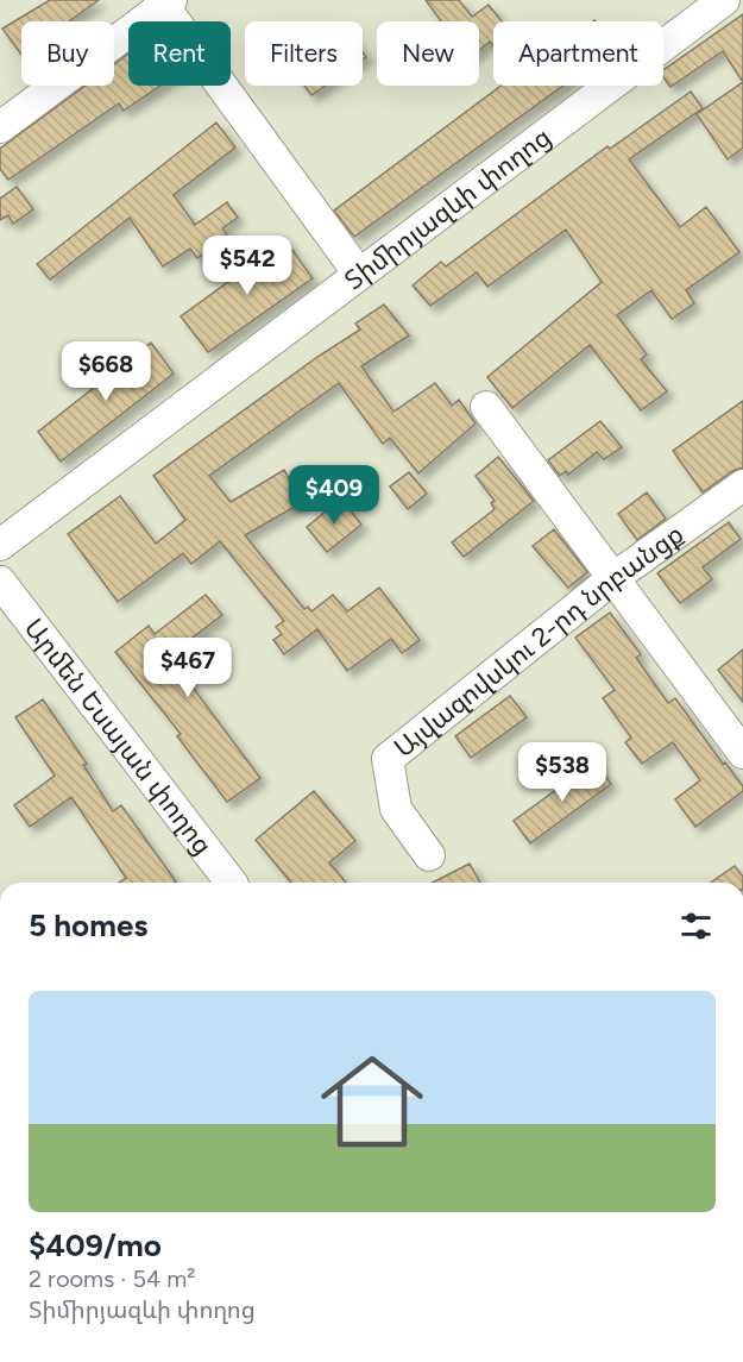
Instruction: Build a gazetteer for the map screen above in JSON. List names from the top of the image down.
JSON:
{
  "streets": {
    "street": ["Տիմիրյազևի փողոց", "Այվազովսկու 2-րդ նրբանցք", "Արմեն Եսայան փողոց"]
  },
  "page": {
    "chip": [
      "Buy",
      "Rent",
      "Filters",
      "New",
      "Apartment"
    ],
    "price": [
      "$542",
      "$668",
      "$409",
      "$467",
      "$538"
    ],
    "heading": "5 homes",
    "list": [
      {
        "name": "$409/mo",
        "note": "2 rooms · 54 m² · Տիմիրյազևի փողոց"
      }
    ]
  }
}
